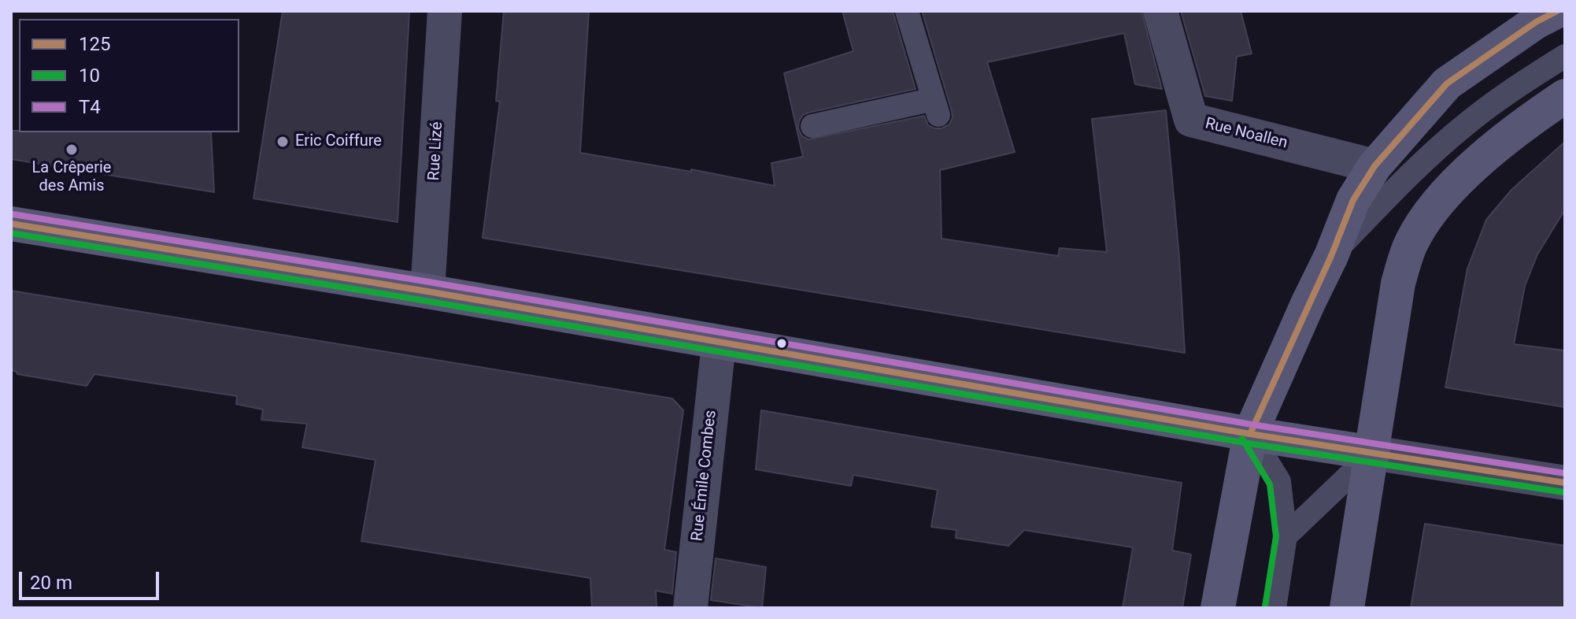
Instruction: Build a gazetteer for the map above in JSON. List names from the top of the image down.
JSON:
{
  "streets": {
    "street": ["Rue Noallen", "Rue Lizé", "Rue Émile Combes"]
  },
  "places": ["Eric Coiffure", "La Crêperie des Amis"],
  "lines": ["transit line 125", "transit line T4", "transit line 10"],
  "legend": ["125", "10", "T4"],
  "scale_bar": "20 m"
}
